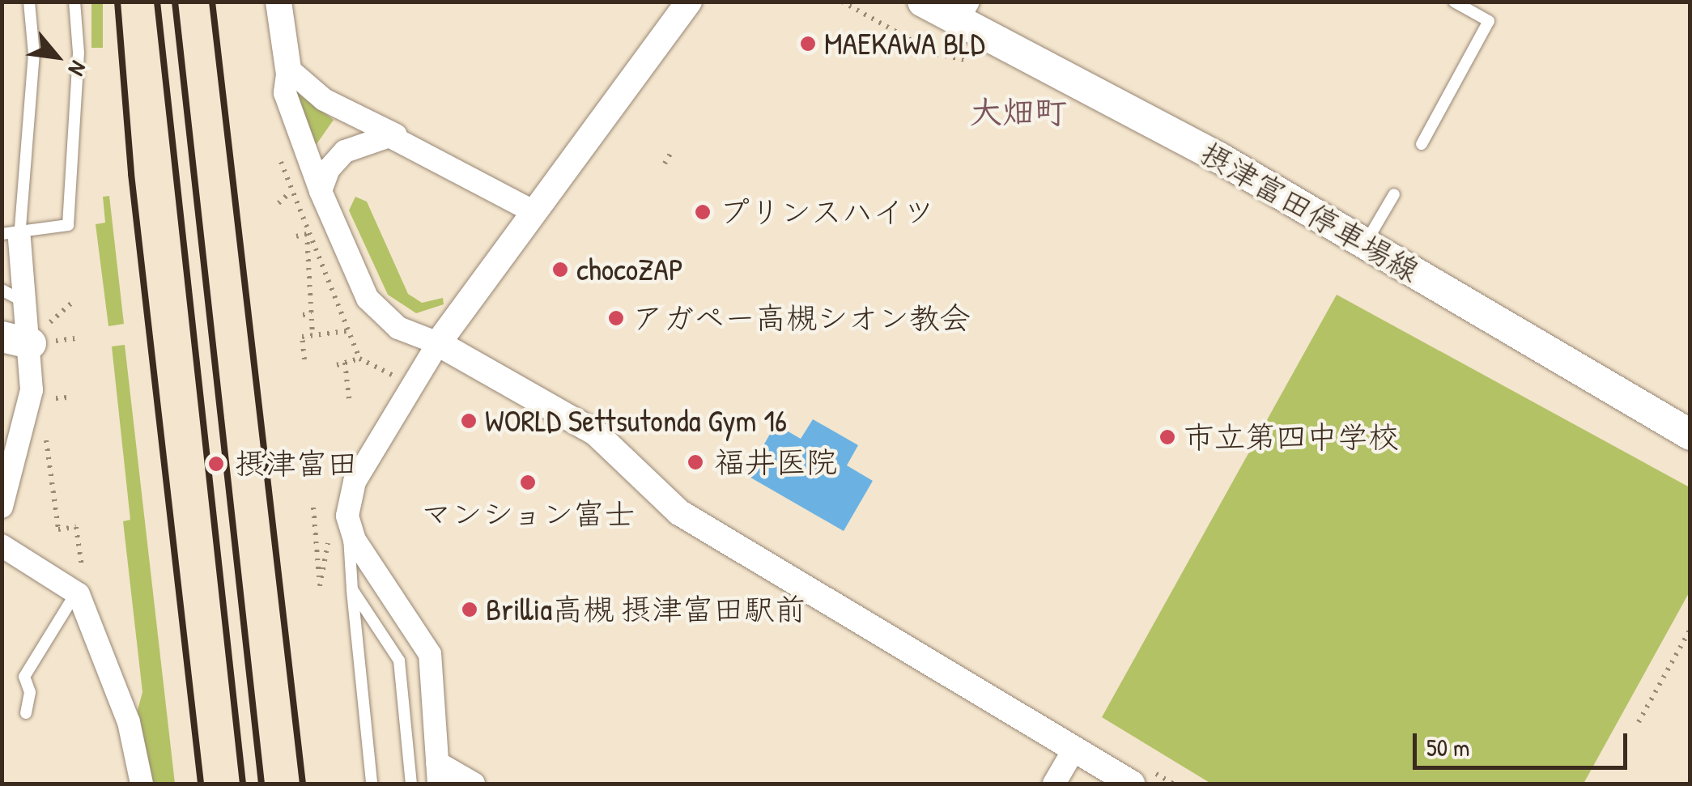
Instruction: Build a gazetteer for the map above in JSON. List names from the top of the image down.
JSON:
{
  "streets": {
    "main road": ["摂津富田停車場線"]
  },
  "districts": ["大畑町"],
  "places": [
    "MAEKAWA BLD",
    "プリンスハイツ",
    "chocoZAP",
    "アガペー高槻シオン教会",
    "WORLD Settsutonda Gym 16",
    "市立第四中学校",
    "福井医院",
    "摂津富田",
    "マンション富士",
    "Brillia高槻 摂津富田駅前"
  ],
  "scale_bar": "50 m",
  "north": "bottom right"
}
